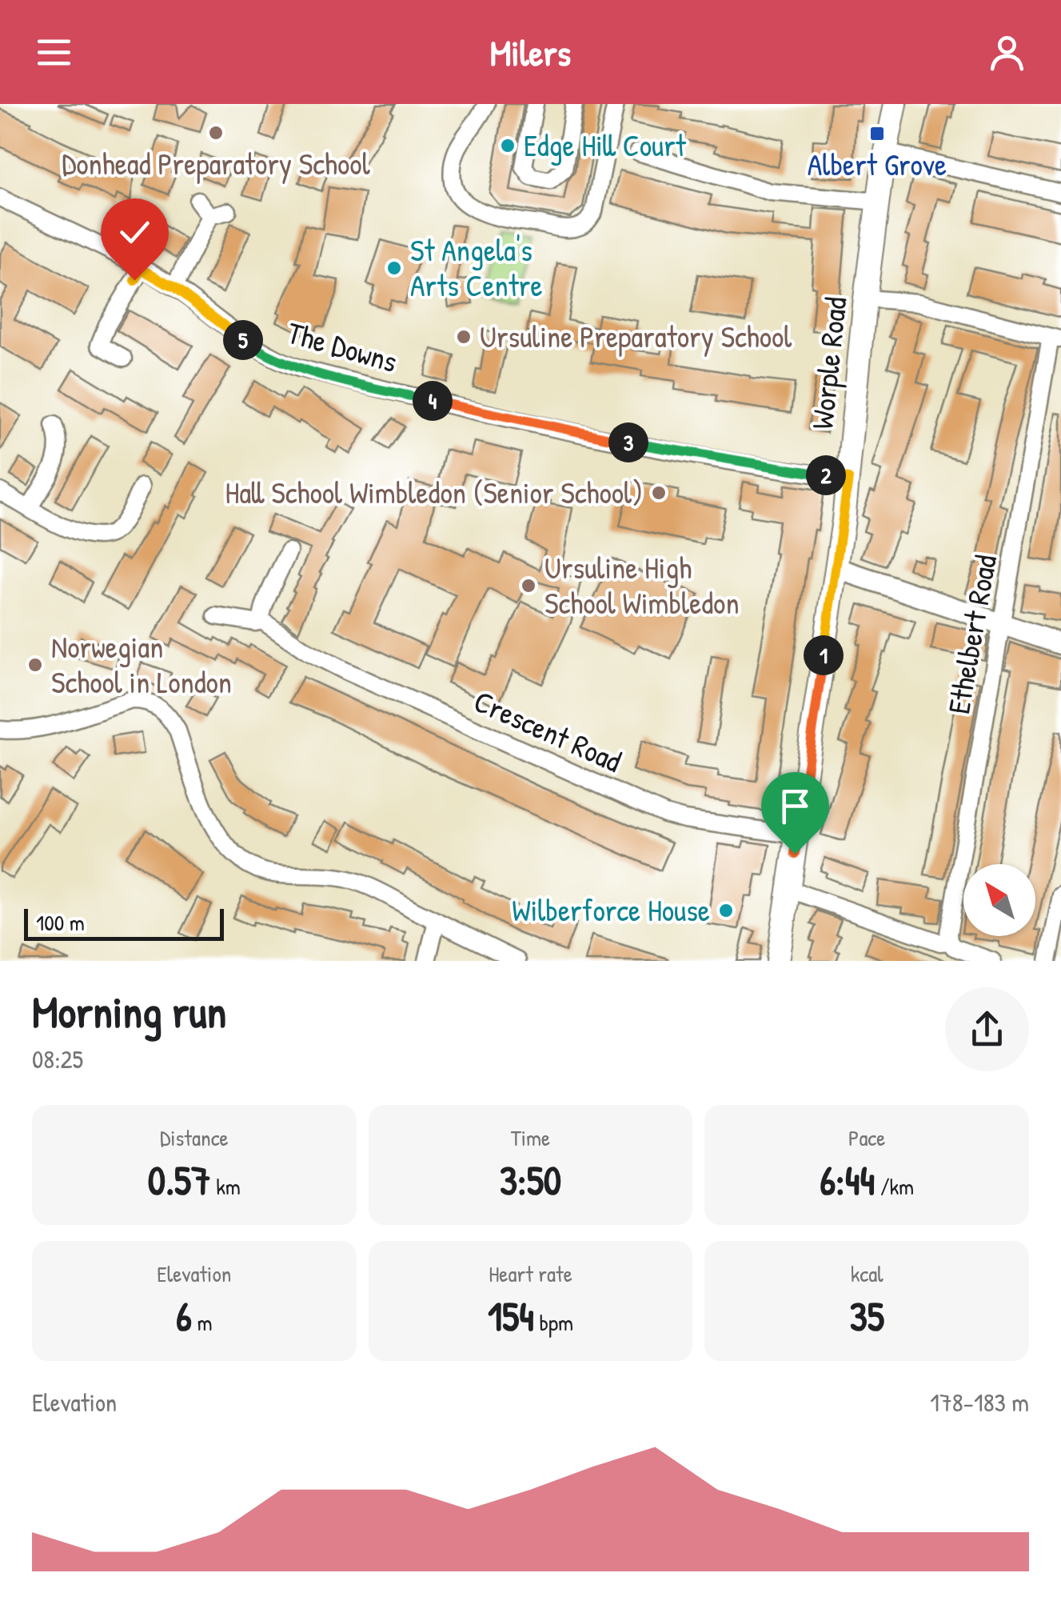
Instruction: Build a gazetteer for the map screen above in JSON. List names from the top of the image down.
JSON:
{
  "streets": {
    "main road": ["Worple Road"],
    "street": ["The Downs", "Ethelbert Road", "Crescent Road"]
  },
  "crossings": [
    ["The Downs", "Worple Road"],
    ["Worple Road", "Crescent Road"]
  ],
  "places": {
    "other": [
      "Donhead Preparatory School",
      "Edge Hill Court",
      "St Angela's Arts Centre",
      "Ursuline Preparatory School",
      "Hall School Wimbledon (Senior School)",
      "Ursuline High School Wimbledon",
      "Norwegian School in London",
      "Wilberforce House"
    ],
    "transit": ["Albert Grove"]
  },
  "scale_bar": "100 m",
  "north": "top left",
  "page": {
    "header": "Milers",
    "pins": [
      "5",
      "4",
      "3",
      "2",
      "1"
    ],
    "scale": "100 m",
    "heading": ["Morning run", "08:25"],
    "stats": [
      ["Distance", "0.57 km"],
      ["Time", "3:50"],
      ["Pace", "6:44 /km"],
      ["Elevation", "6 m"],
      ["Heart rate", "154 bpm"],
      ["kcal", "35"]
    ],
    "chart": ["Elevation", "178–183 m"]
  }
}
